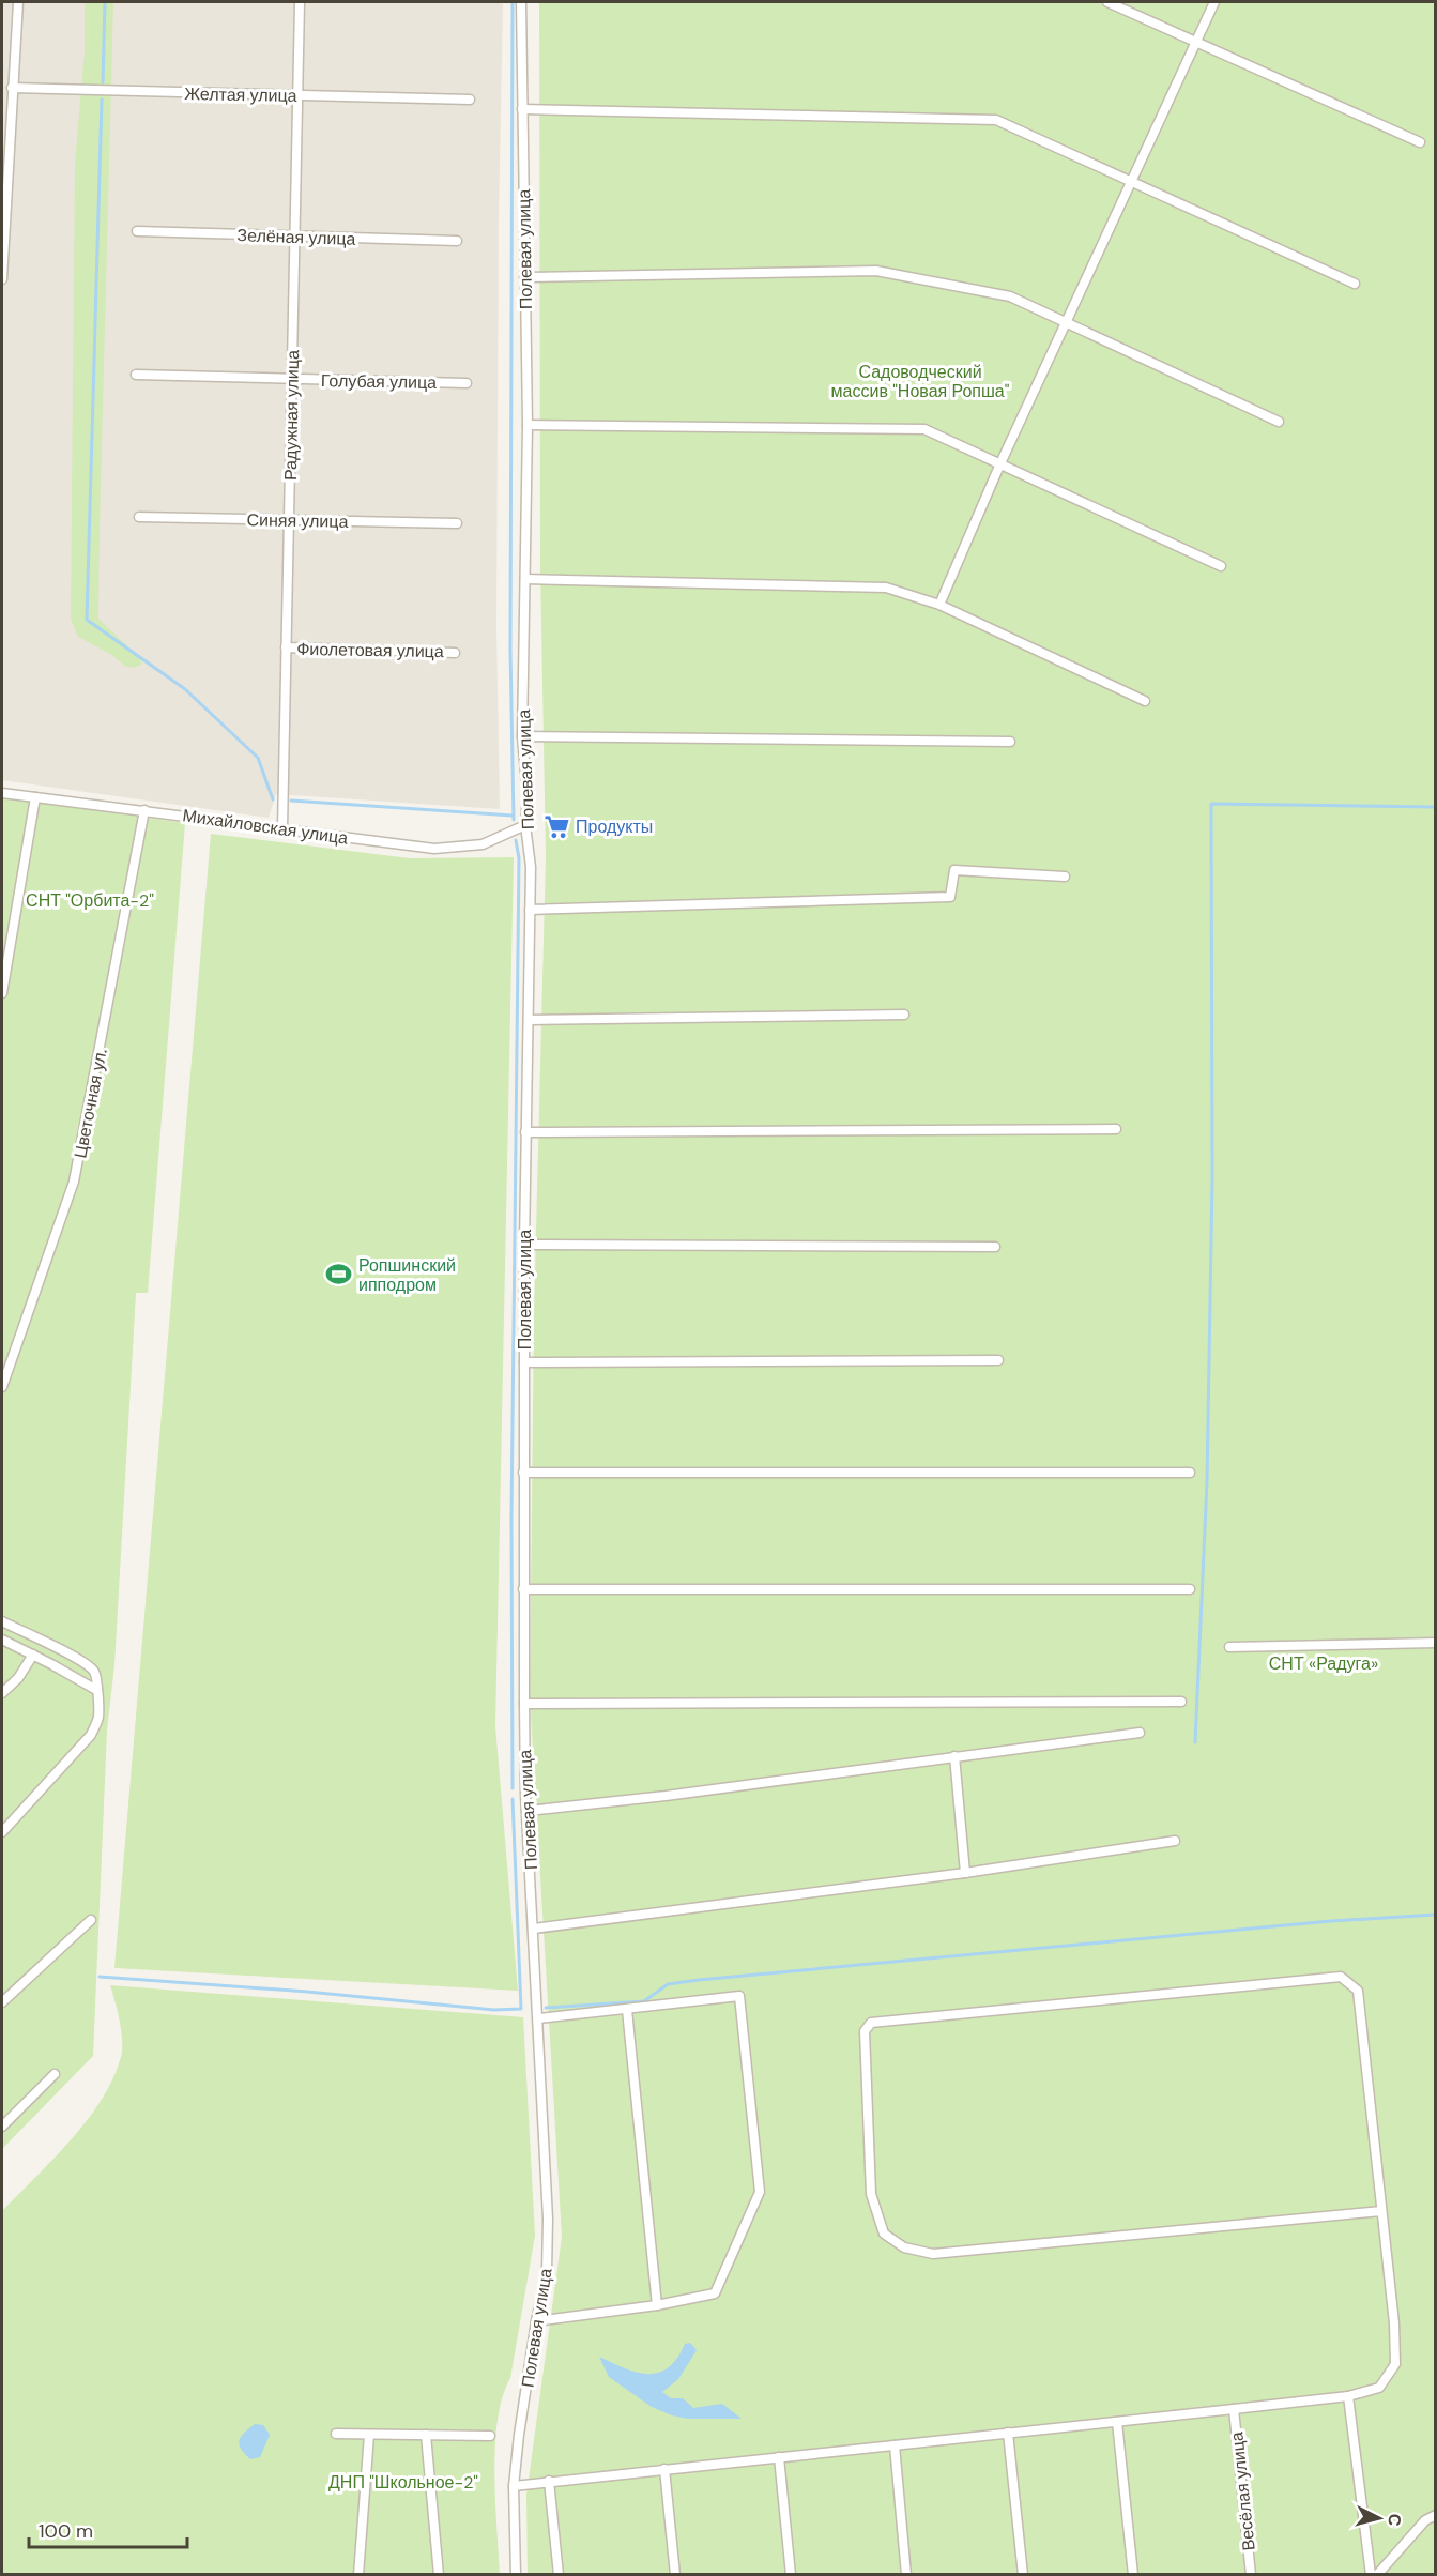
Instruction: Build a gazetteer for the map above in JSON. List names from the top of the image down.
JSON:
{
  "streets": {
    "street": [
      "Желтая улица",
      "Зелёная улица",
      "Полевая улица",
      "Голубая улица",
      "Радужная улица",
      "Синяя улица",
      "Фиолетовая улица",
      "Михайловская улица",
      "Цветочная ул.",
      "Весёлая улица"
    ]
  },
  "crossings": [
    ["Желтая улица", "Радужная улица"],
    ["Зелёная улица", "Радужная улица"],
    ["Полевая улица", "Михайловская улица"],
    ["Голубая улица", "Радужная улица"],
    ["Радужная улица", "Синяя улица"],
    ["Радужная улица", "Фиолетовая улица"],
    ["Радужная улица", "Михайловская улица"],
    ["Михайловская улица", "Цветочная ул."]
  ],
  "parks": [
    "Садоводческий массив \"Новая Ропша\"",
    "СНТ \"Орбита-2\"",
    "СНТ «Радуга»",
    "ДНП \"Школьное-2\""
  ],
  "places": {
    "supermarket": ["Продукты"],
    "sports": ["Ропшинский ипподром"]
  },
  "scale_bar": "100 m",
  "north": "right"
}
